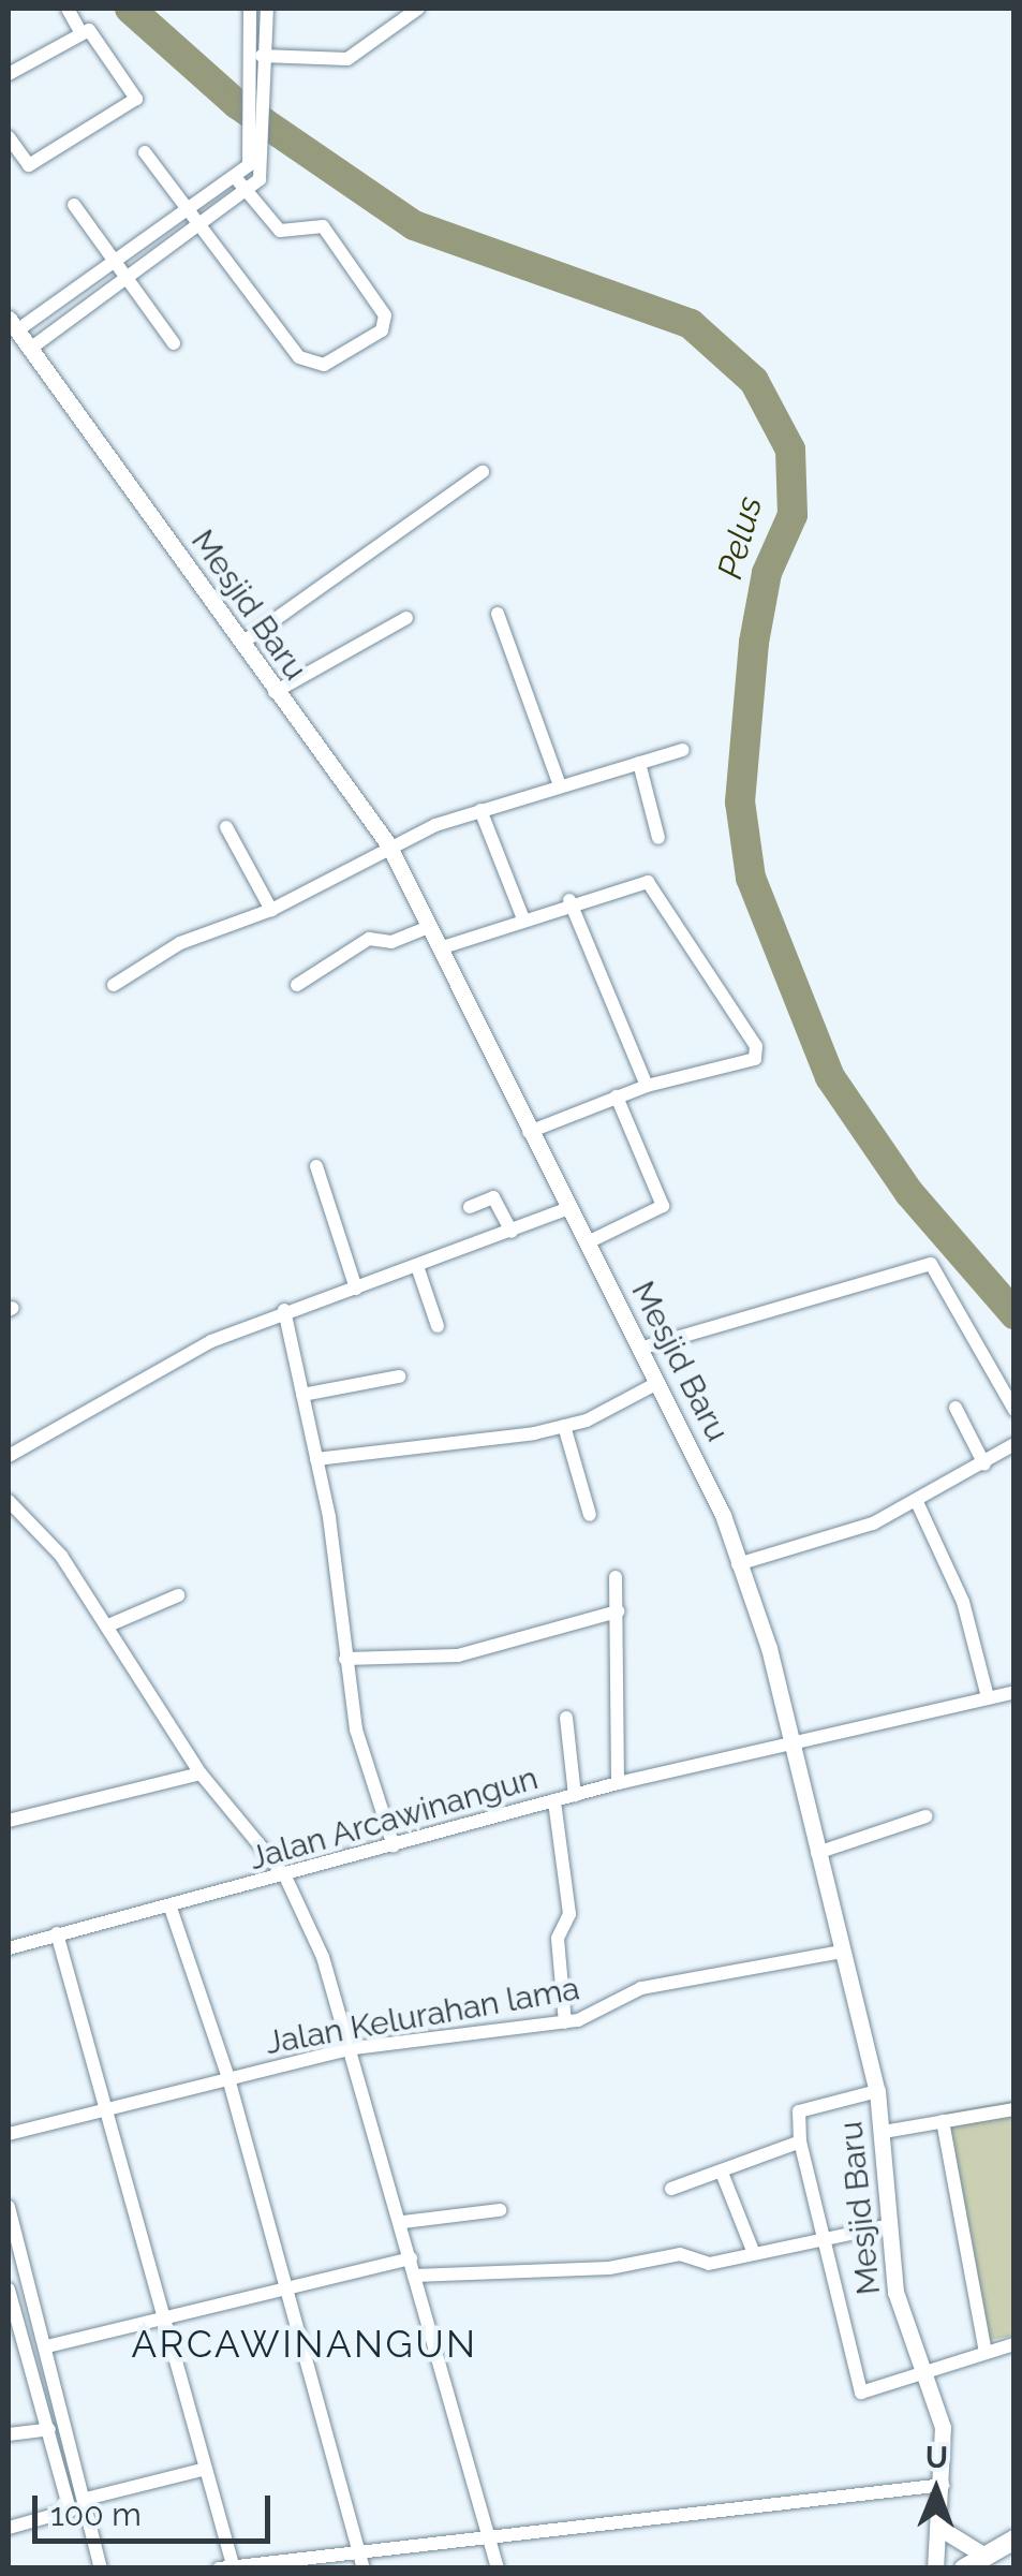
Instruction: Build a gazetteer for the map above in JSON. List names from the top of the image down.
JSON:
{
  "streets": {
    "street": ["Mesjid Baru", "Jalan Arcawinangun", "Jalan Kelurahan lama"]
  },
  "crossings": [
    ["Mesjid Baru", "Jalan Arcawinangun"],
    ["Mesjid Baru", "Jalan Kelurahan lama"]
  ],
  "districts": ["ARCAWINANGUN"],
  "water": ["Pelus"],
  "scale_bar": "100 m",
  "north": "top"
}
